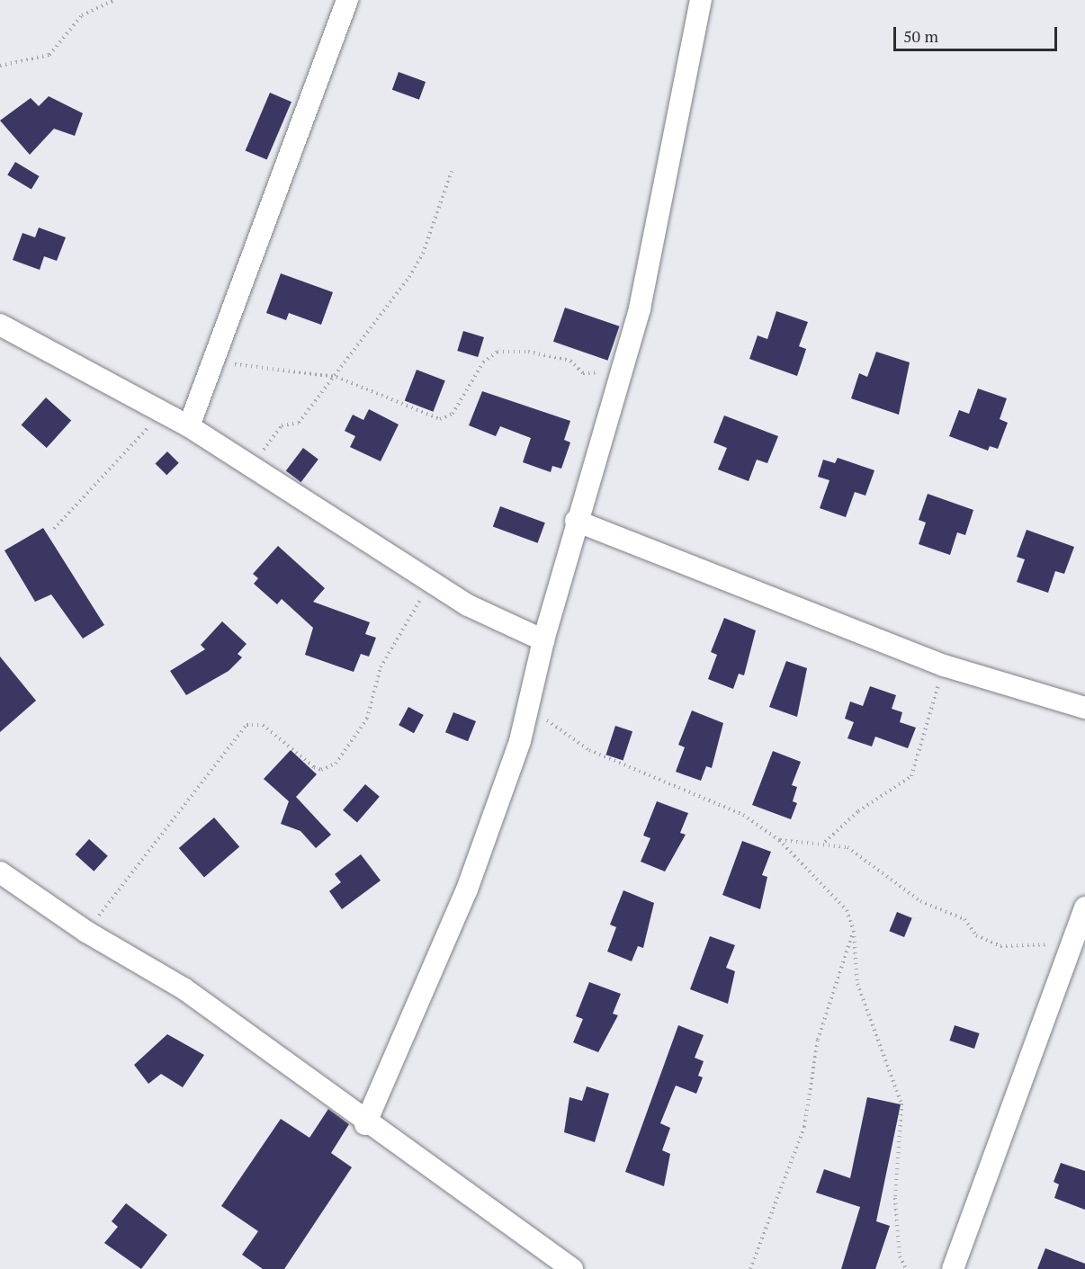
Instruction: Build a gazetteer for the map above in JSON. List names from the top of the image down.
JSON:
{
  "scale_bar": "50 m"
}
